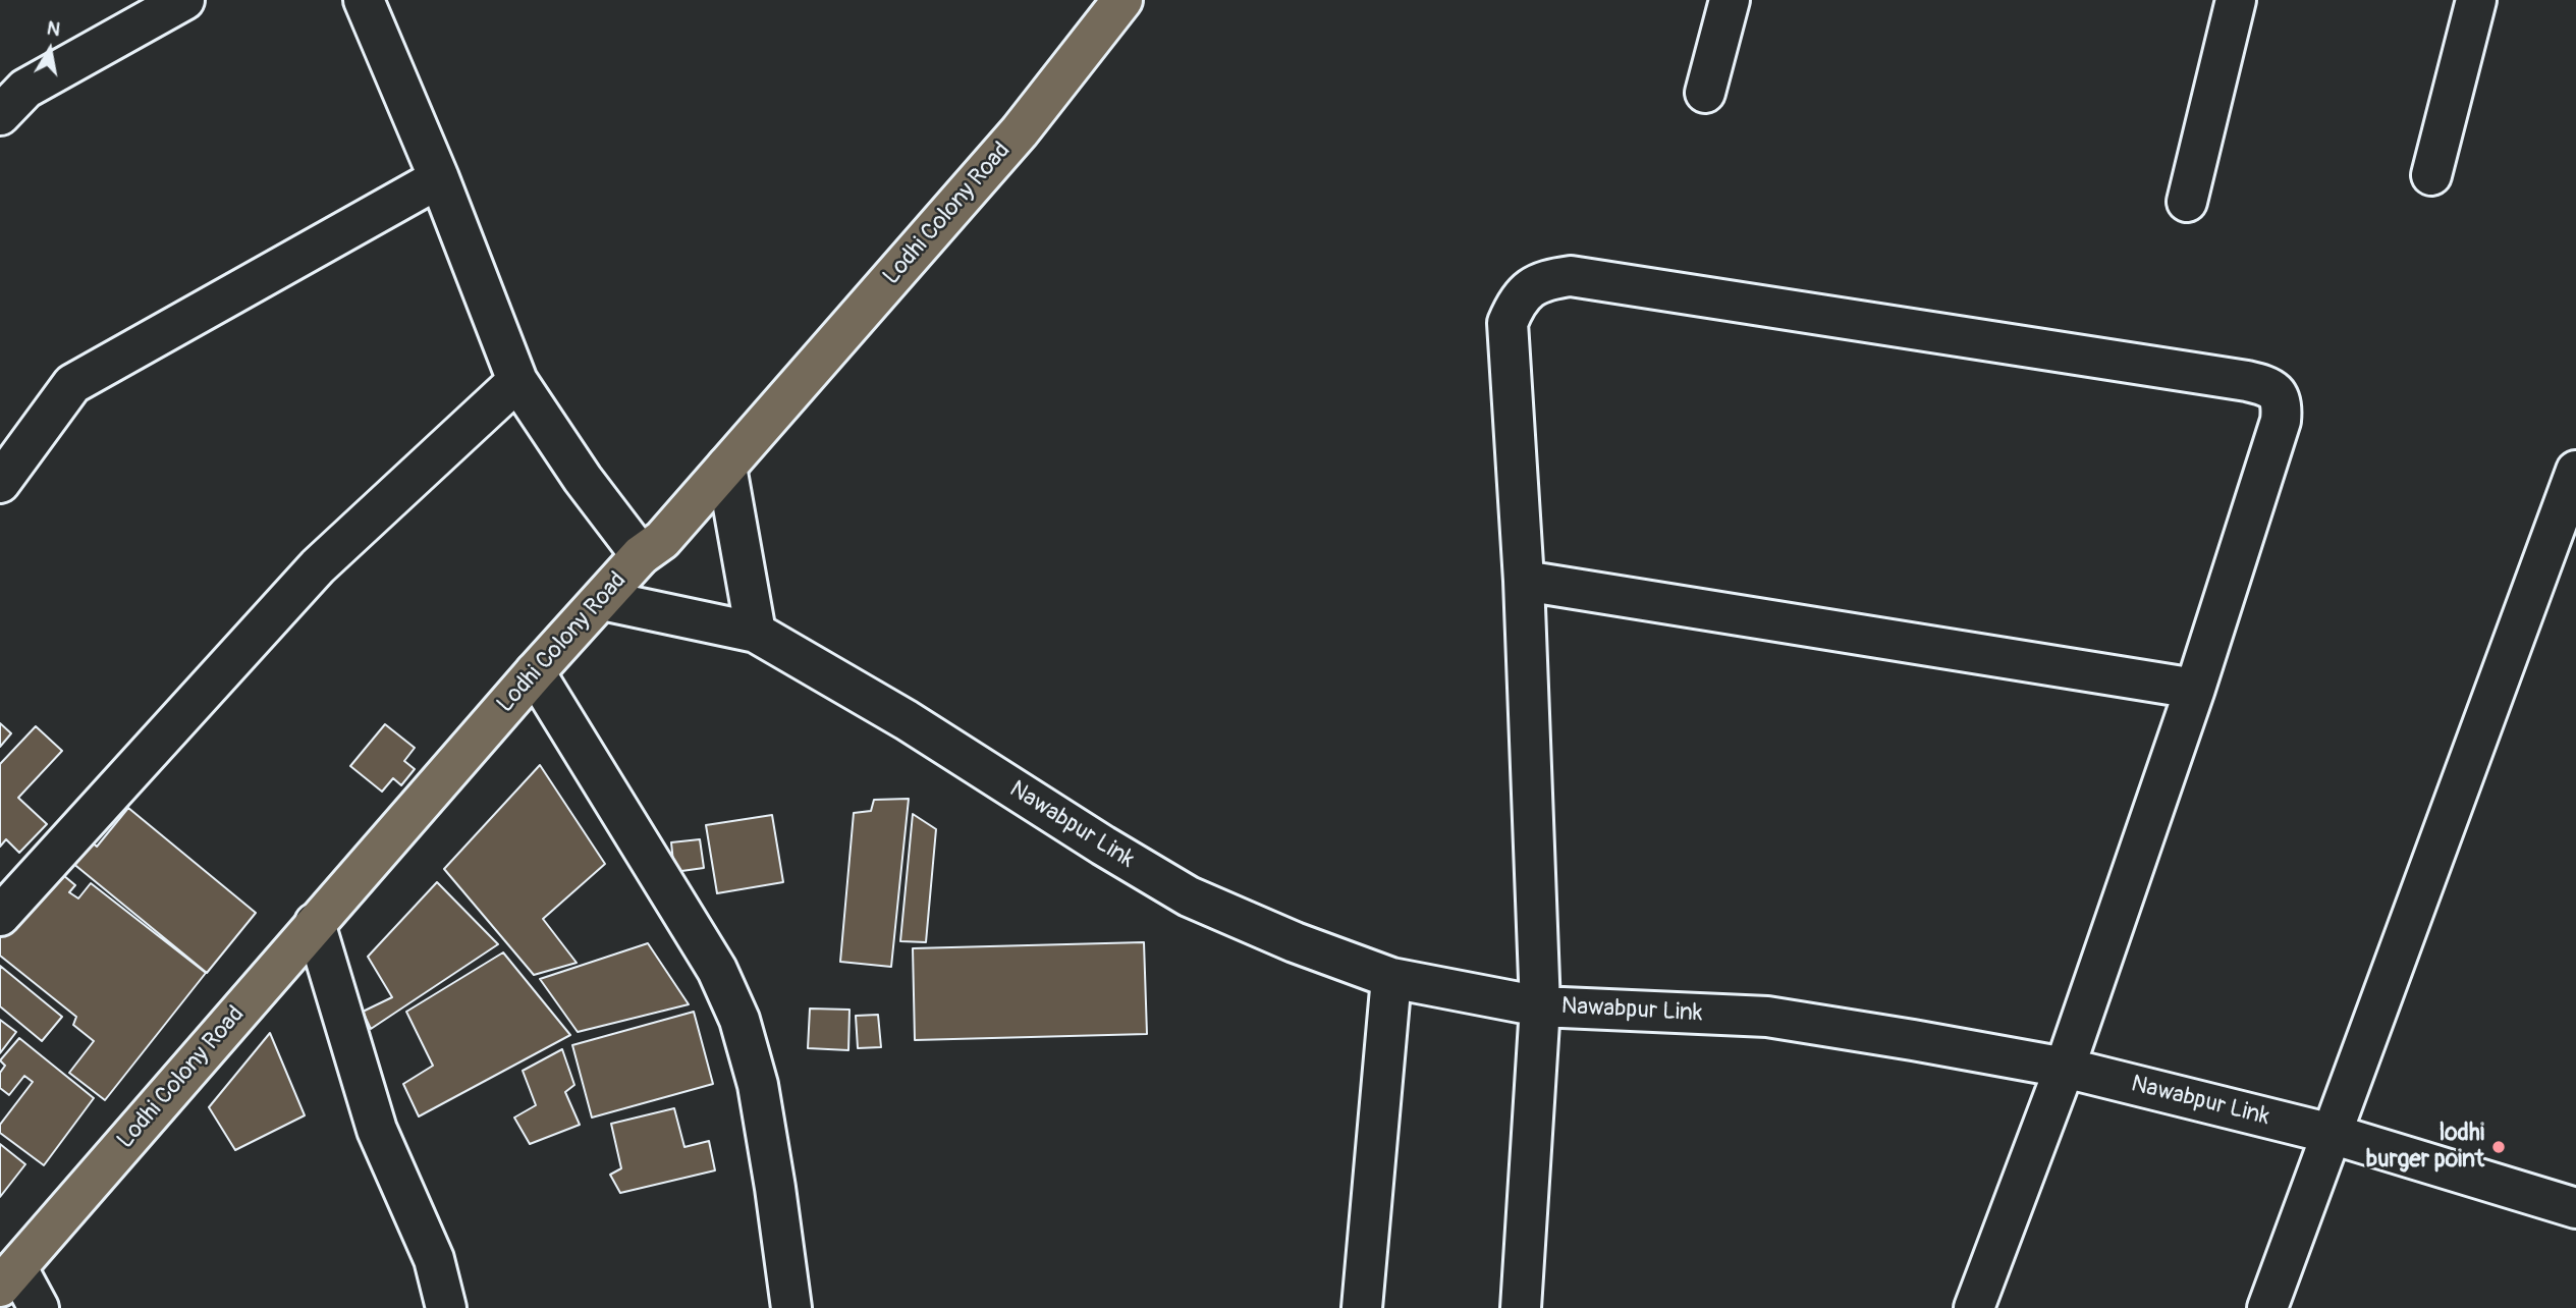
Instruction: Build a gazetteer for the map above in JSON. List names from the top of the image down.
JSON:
{
  "streets": {
    "main road": ["Lodhi Colony Road"],
    "street": ["Nawabpur Link"]
  },
  "crossings": [
    ["Lodhi Colony Road", "Nawabpur Link"]
  ],
  "places": ["lodhi burger point"],
  "north": "top"
}
